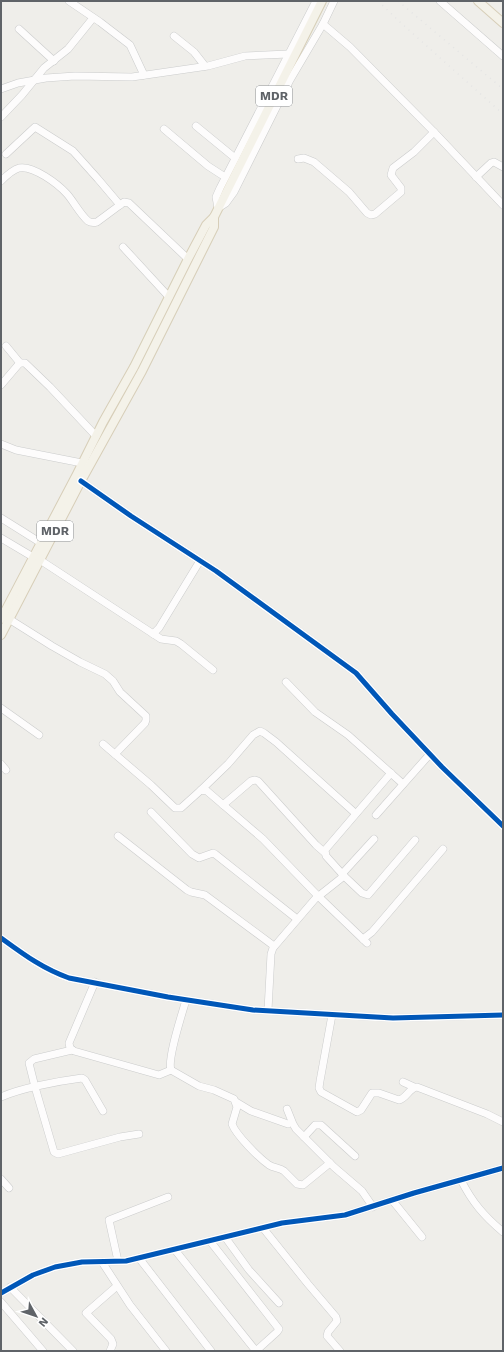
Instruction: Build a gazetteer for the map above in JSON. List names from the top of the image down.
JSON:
{
  "streets": {
    "main road": ["MDR"]
  },
  "north": "bottom right"
}
